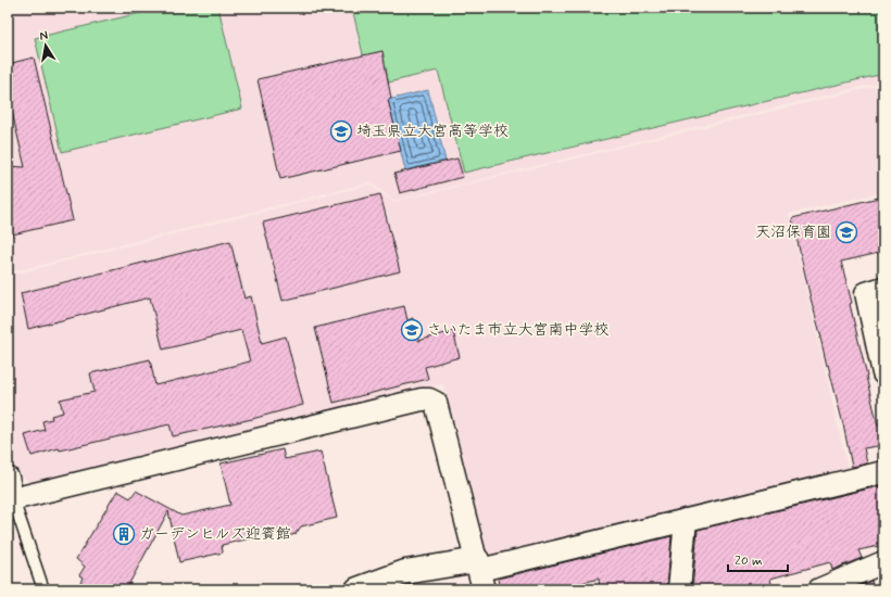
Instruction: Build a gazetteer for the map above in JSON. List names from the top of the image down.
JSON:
{
  "places": {
    "school or university": ["埼玉県立大宮高等学校", "天沼保育園", "さいたま市立大宮南中学校"],
    "building": ["ガーデンヒルズ迎賓館"]
  },
  "scale_bar": "20 m",
  "north": "top"
}
